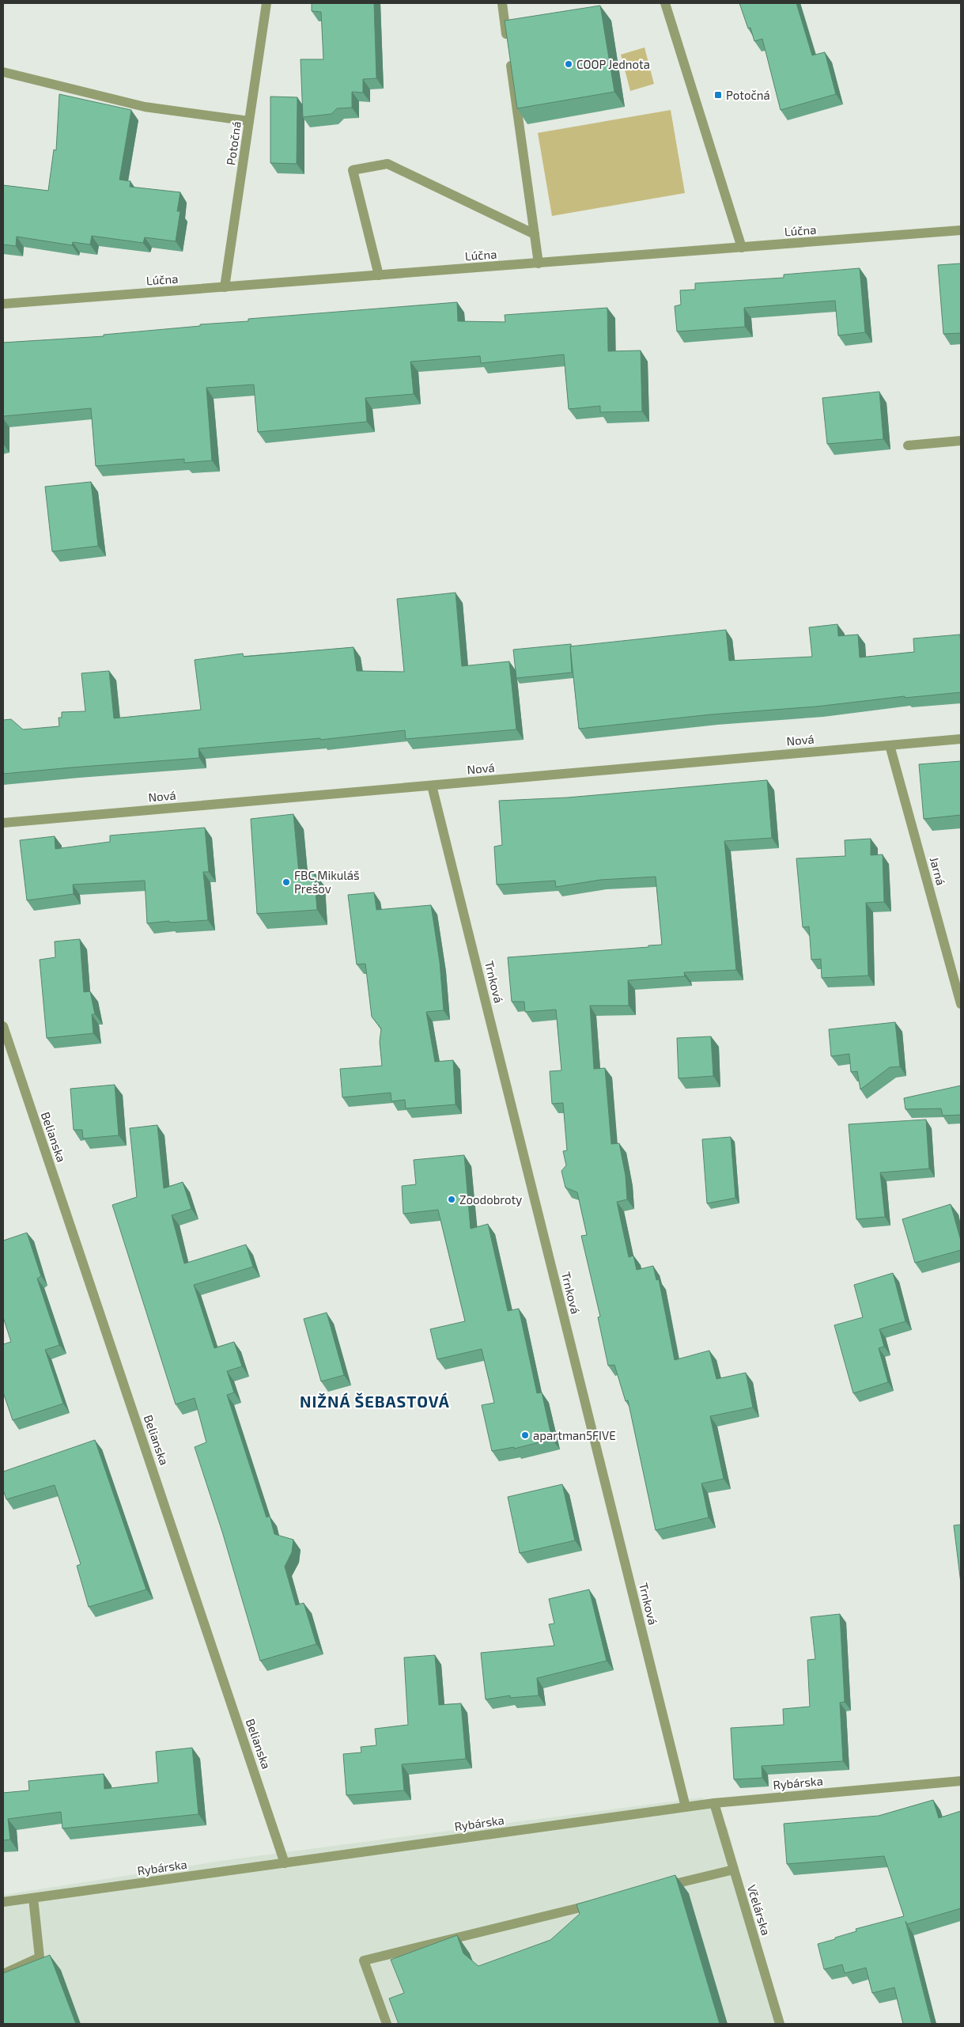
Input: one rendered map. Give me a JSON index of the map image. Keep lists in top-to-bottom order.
{
  "streets": {
    "street": [
      "Potočná",
      "Lúčna",
      "Nová",
      "Jarná",
      "Trnková",
      "Belianska",
      "Rybárska",
      "Včelárska"
    ]
  },
  "crossings": [
    ["Potočná", "Lúčna"],
    ["Nová", "Jarná"],
    ["Nová", "Trnková"],
    ["Trnková", "Rybárska"],
    ["Belianska", "Rybárska"],
    ["Rybárska", "Včelárska"]
  ],
  "districts": ["NIŽNÁ ŠEBASTOVÁ"],
  "places": {
    "other": [
      "COOP Jednota",
      "FBC Mikuláš Prešov",
      "Zoodobroty",
      "apartman5FIVE"
    ],
    "transit": ["Potočná"]
  }
}
